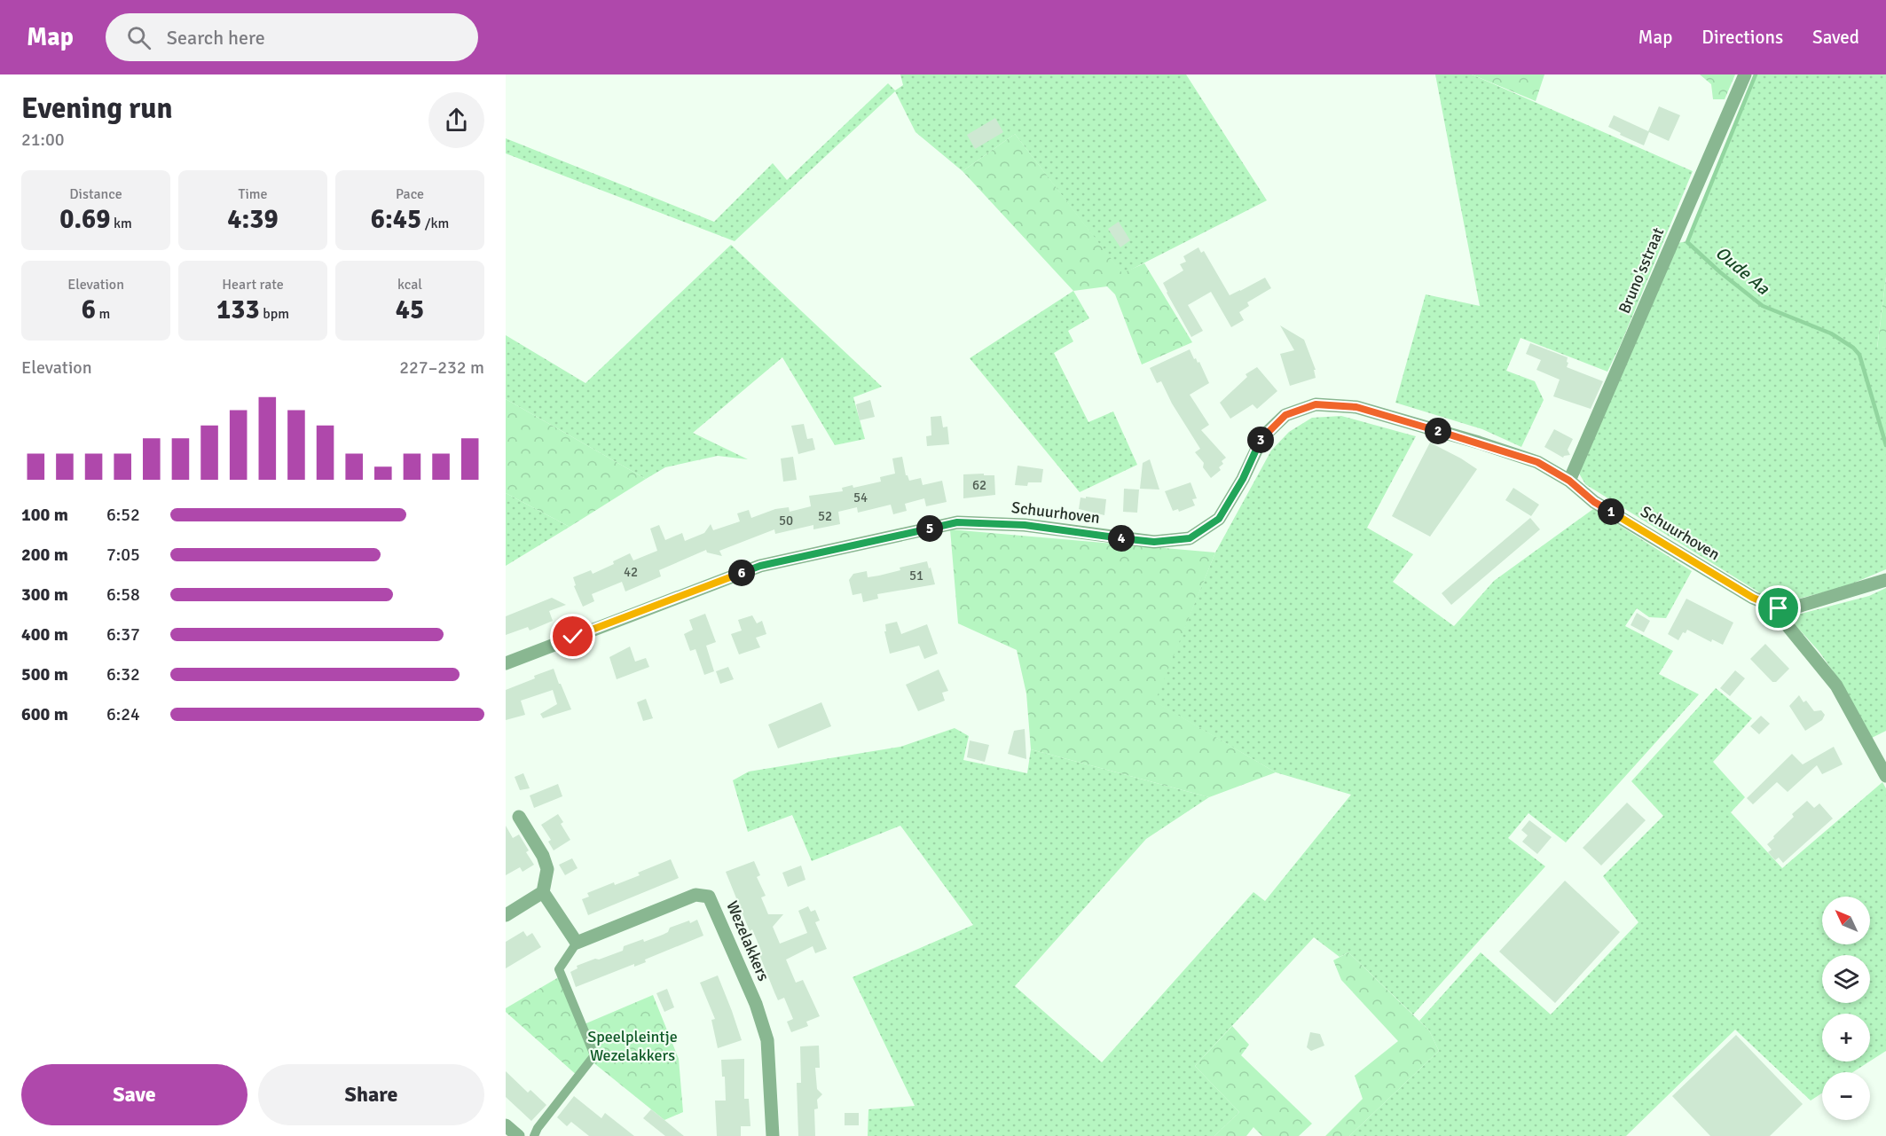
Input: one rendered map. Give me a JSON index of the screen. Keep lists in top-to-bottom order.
{
  "streets": {
    "street": ["Bruno'sstraat", "Schuurhoven", "Wezelakkers"]
  },
  "crossings": [
    ["Bruno'sstraat", "Schuurhoven"]
  ],
  "water": ["Oude Aa"],
  "parks": ["Speelpleintje Wezelakkers"],
  "house_numbers": [
    "62",
    "54",
    "52",
    "50",
    "42",
    "51"
  ],
  "north": "top left",
  "page": {
    "header": "Map",
    "search": "Search here",
    "nav": ["Map", "Directions", "Saved"],
    "heading": ["Evening run", "21:00"],
    "stats": [
      ["Distance", "0.69 km"],
      ["Time", "4:39"],
      ["Pace", "6:45 /km"],
      ["Elevation", "6 m"],
      ["Heart rate", "133 bpm"],
      ["kcal", "45"]
    ],
    "chart": ["Elevation", "227–232 m"],
    "pins": [
      "2",
      "3",
      "1",
      "5",
      "4",
      "6"
    ],
    "list": [
      {
        "name": "100 m",
        "note": "6:52"
      },
      {
        "name": "200 m",
        "note": "7:05"
      },
      {
        "name": "300 m",
        "note": "6:58"
      },
      {
        "name": "400 m",
        "note": "6:37"
      },
      {
        "name": "500 m",
        "note": "6:32"
      },
      {
        "name": "600 m",
        "note": "6:24"
      }
    ],
    "map_buttons": ["+", "−"],
    "buttons": ["Save", "Share"]
  }
}
